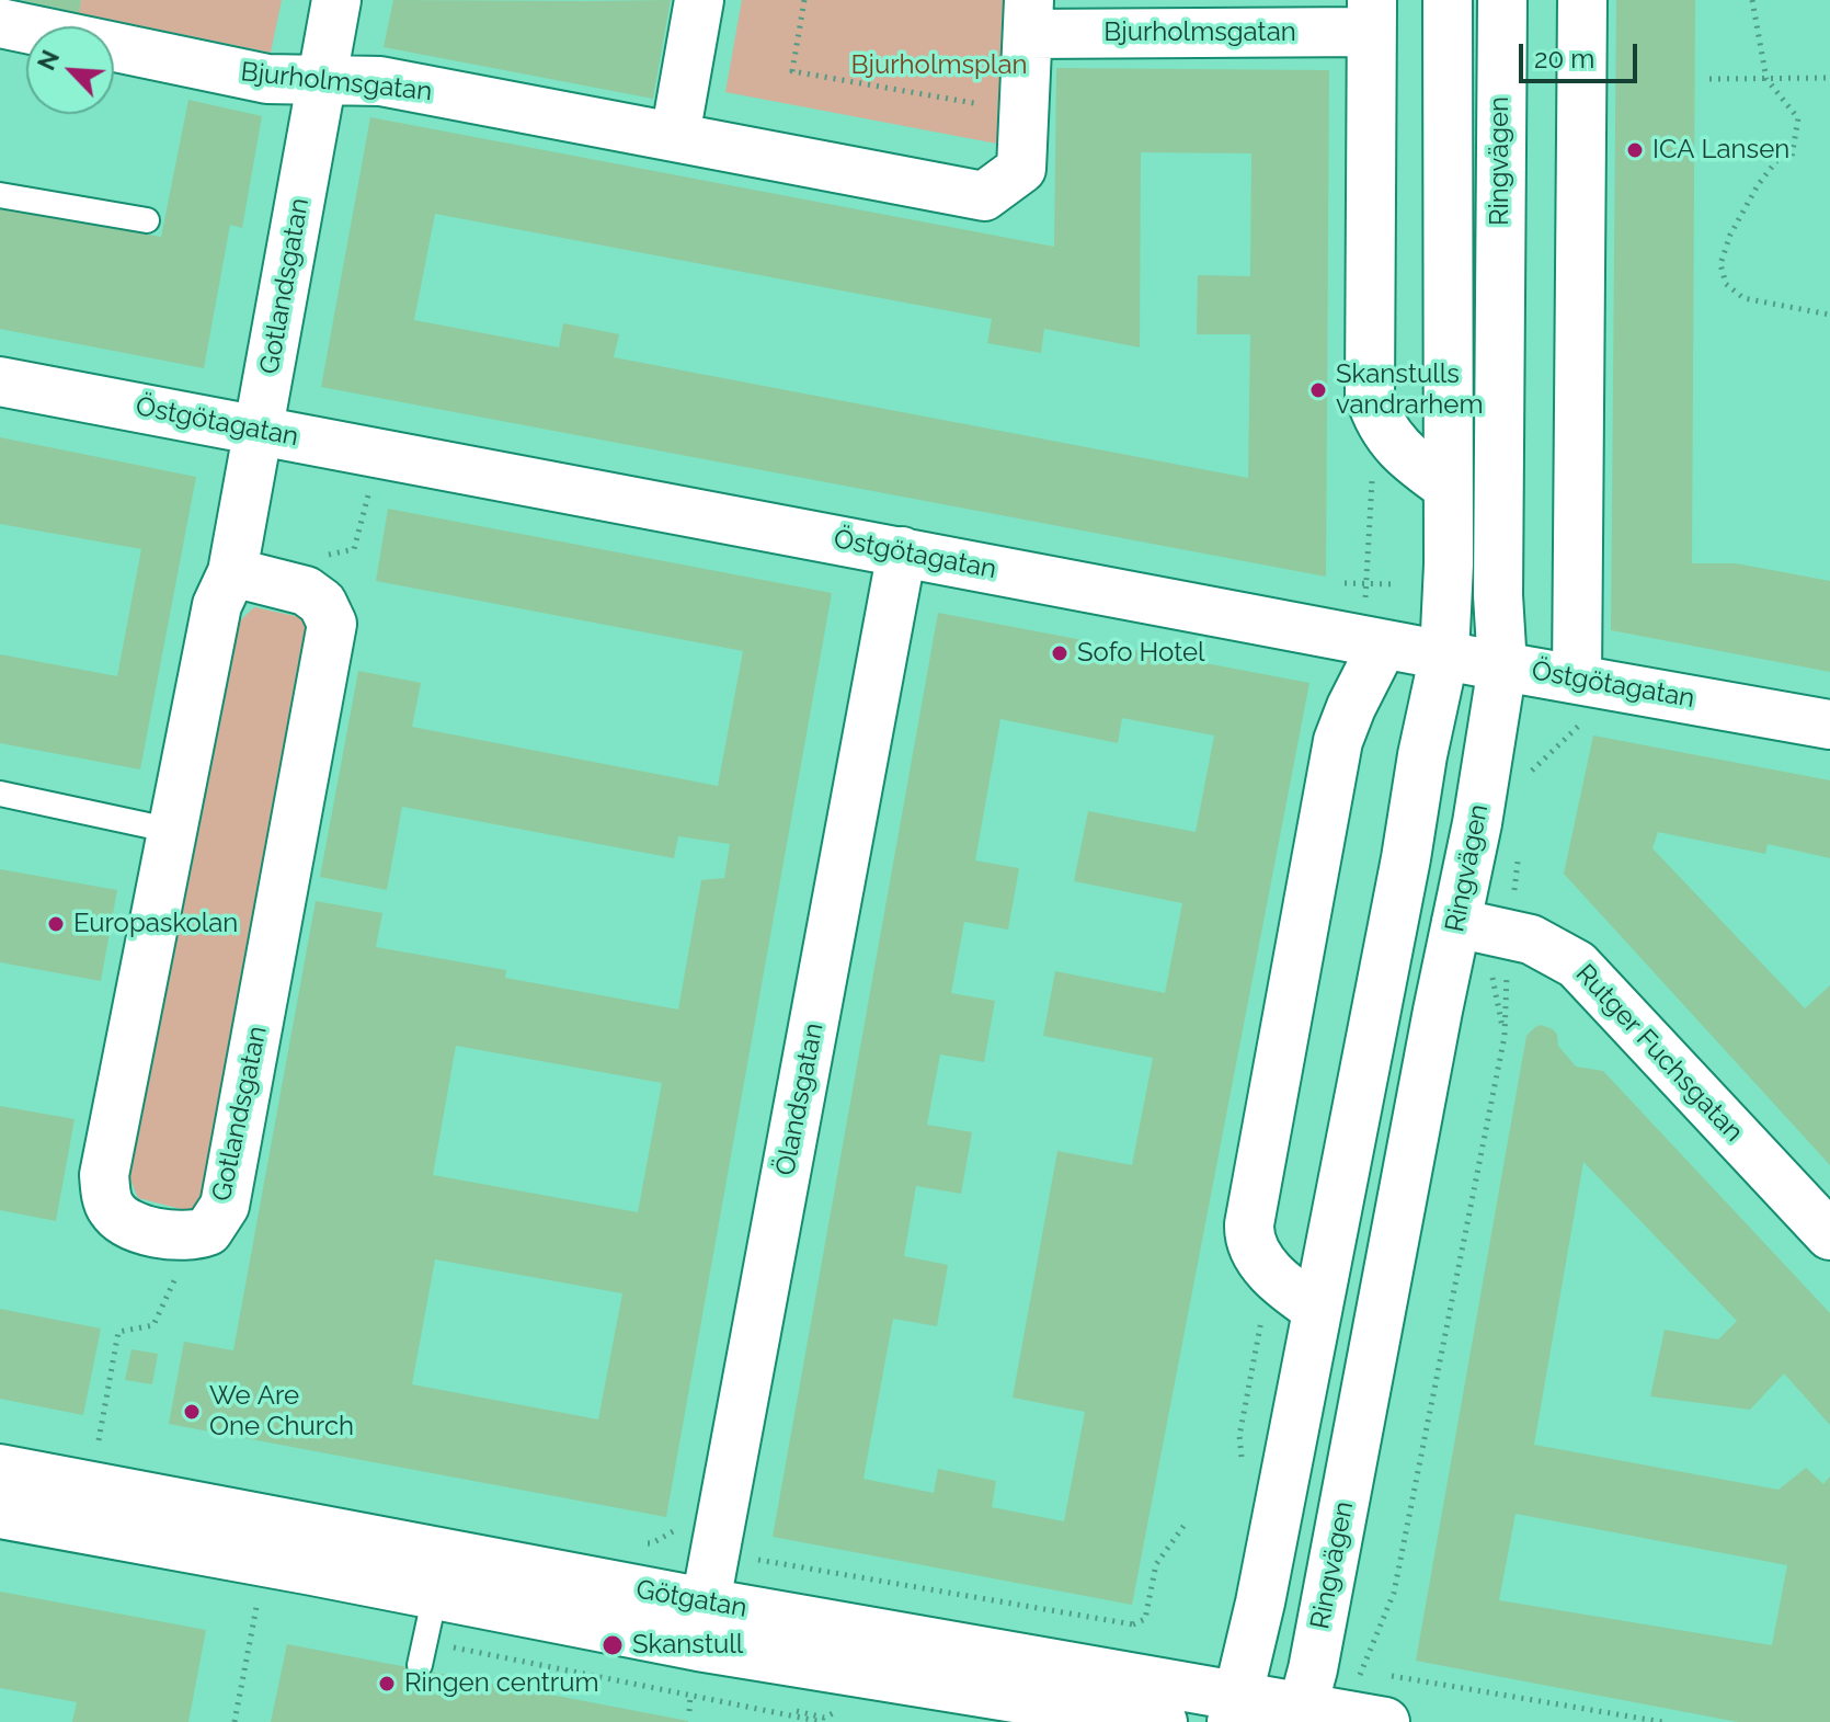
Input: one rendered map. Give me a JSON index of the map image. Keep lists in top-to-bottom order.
{
  "streets": {
    "street": [
      "Bjurholmsgatan",
      "Ringvägen",
      "Gotlandsgatan",
      "Östgötagatan",
      "Rutger Fuchsgatan",
      "Ölandsgatan",
      "Götgatan"
    ]
  },
  "crossings": [
    ["Bjurholmsgatan", "Gotlandsgatan"],
    ["Ringvägen", "Östgötagatan"],
    ["Ringvägen", "Rutger Fuchsgatan"],
    ["Ringvägen", "Götgatan"],
    ["Gotlandsgatan", "Östgötagatan"],
    ["Östgötagatan", "Ölandsgatan"],
    ["Ölandsgatan", "Götgatan"]
  ],
  "parks": ["Bjurholmsplan"],
  "places": [
    "ICA Lansen",
    "Skanstulls vandrarhem",
    "Sofo Hotel",
    "Europaskolan",
    "We Are One Church",
    "Skanstull",
    "Ringen centrum"
  ],
  "scale_bar": "20 m",
  "north": "top left"
}
